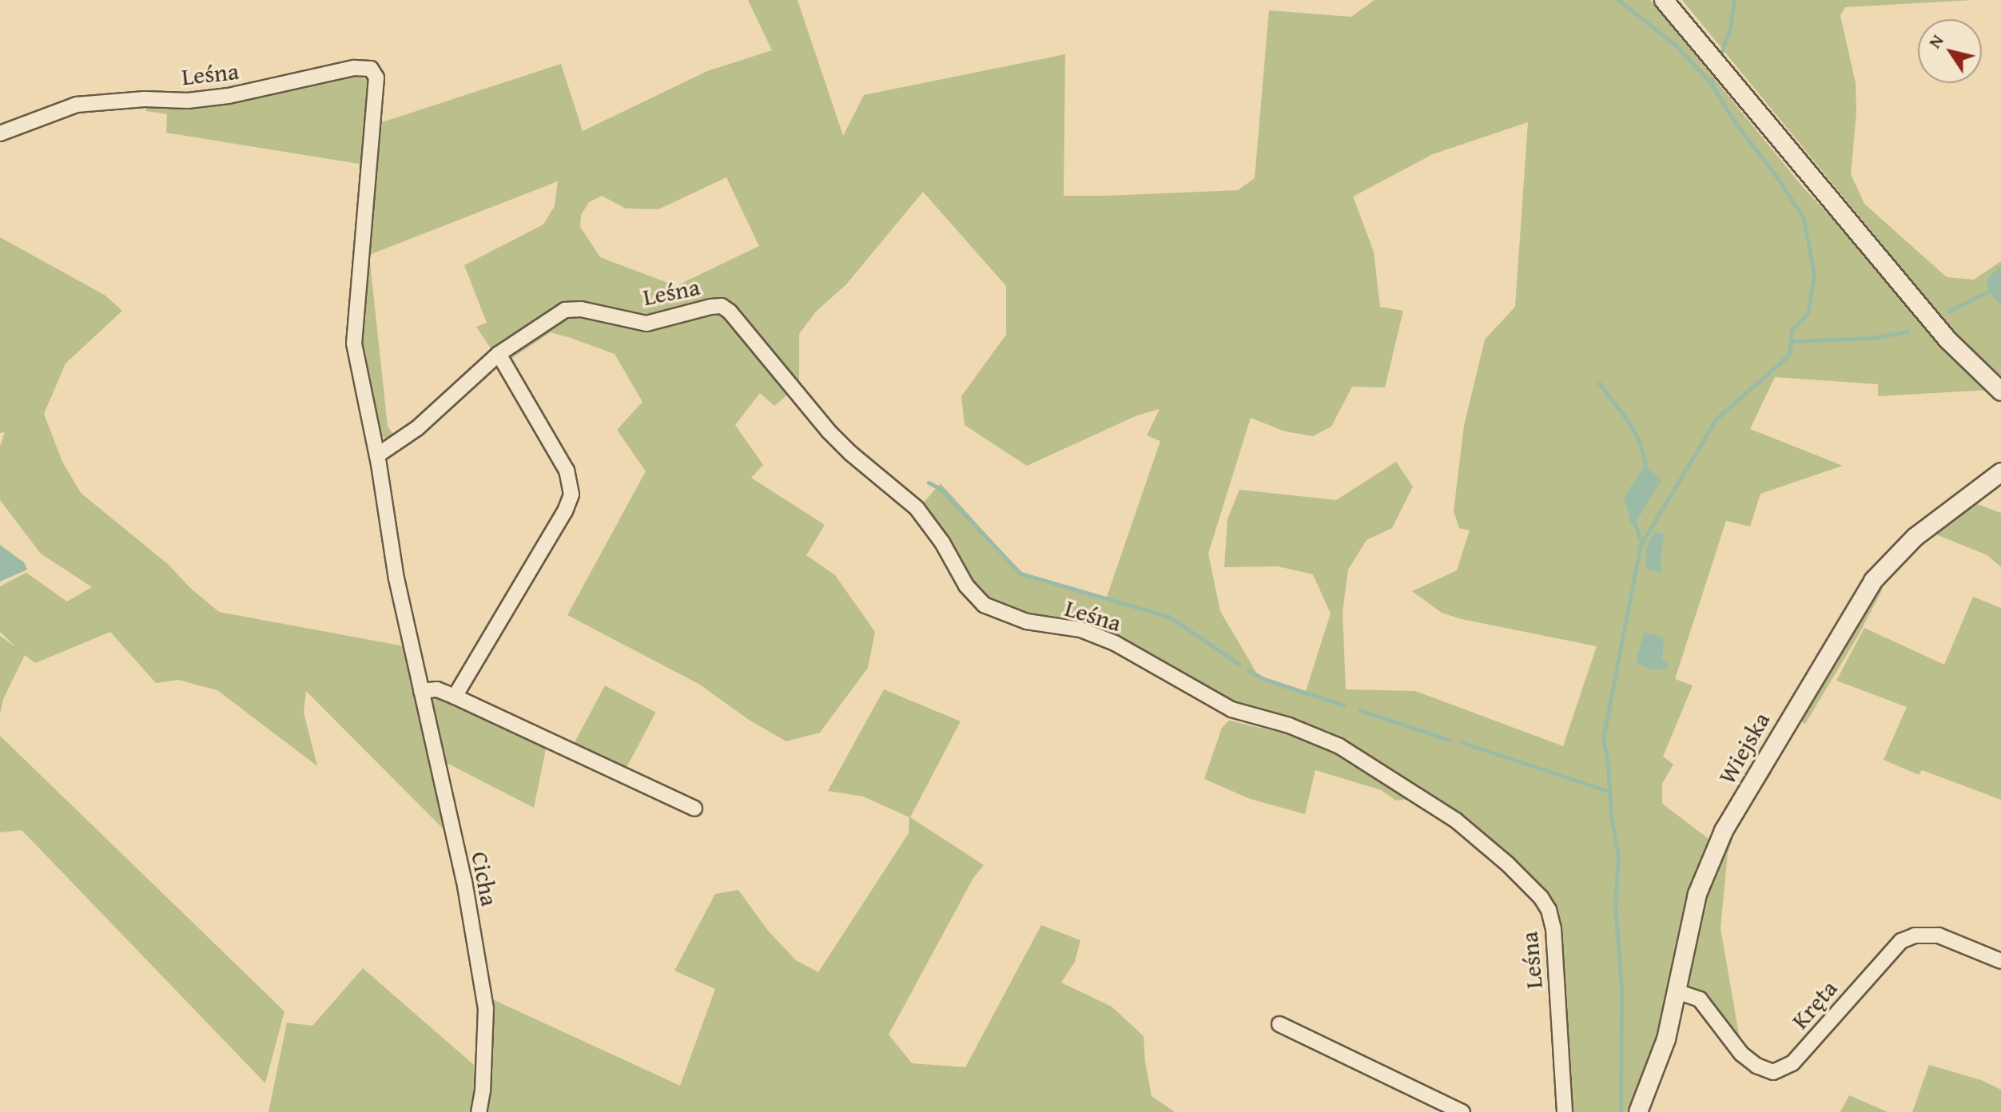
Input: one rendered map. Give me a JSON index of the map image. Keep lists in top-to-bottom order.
{
  "streets": {
    "street": [
      "Leśna",
      "Wiejska",
      "Cicha",
      "Kręta"
    ]
  },
  "crossings": [
    ["Leśna", "Cicha"],
    ["Wiejska", "Kręta"]
  ],
  "north": "top left"
}
